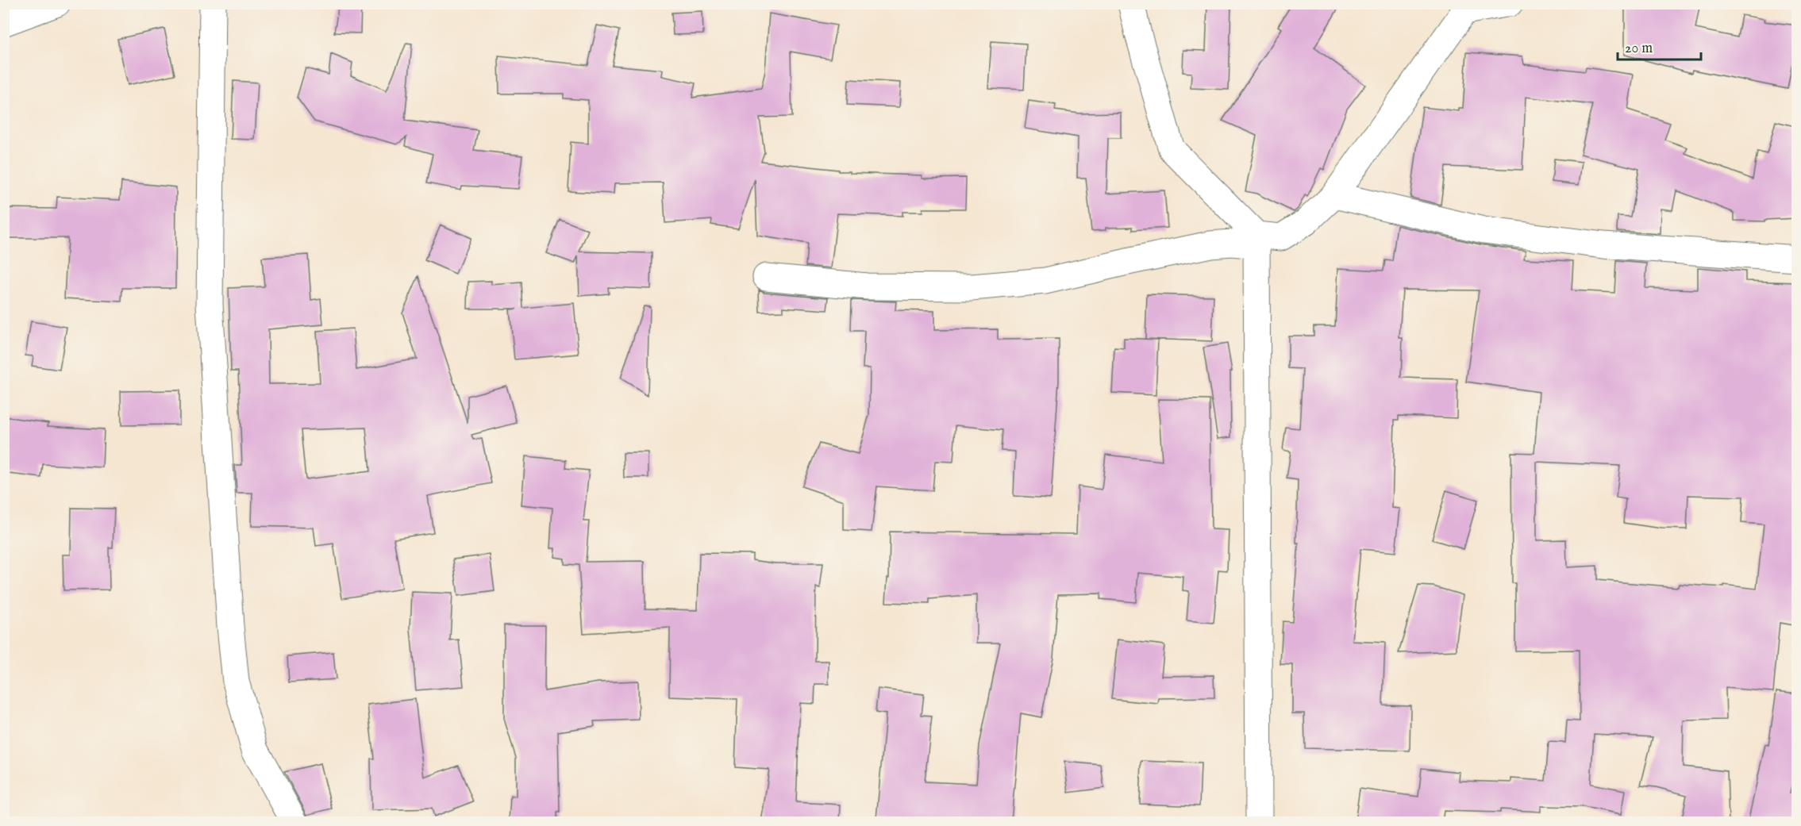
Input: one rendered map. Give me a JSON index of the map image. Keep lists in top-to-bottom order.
{
  "scale_bar": "20 m"
}
